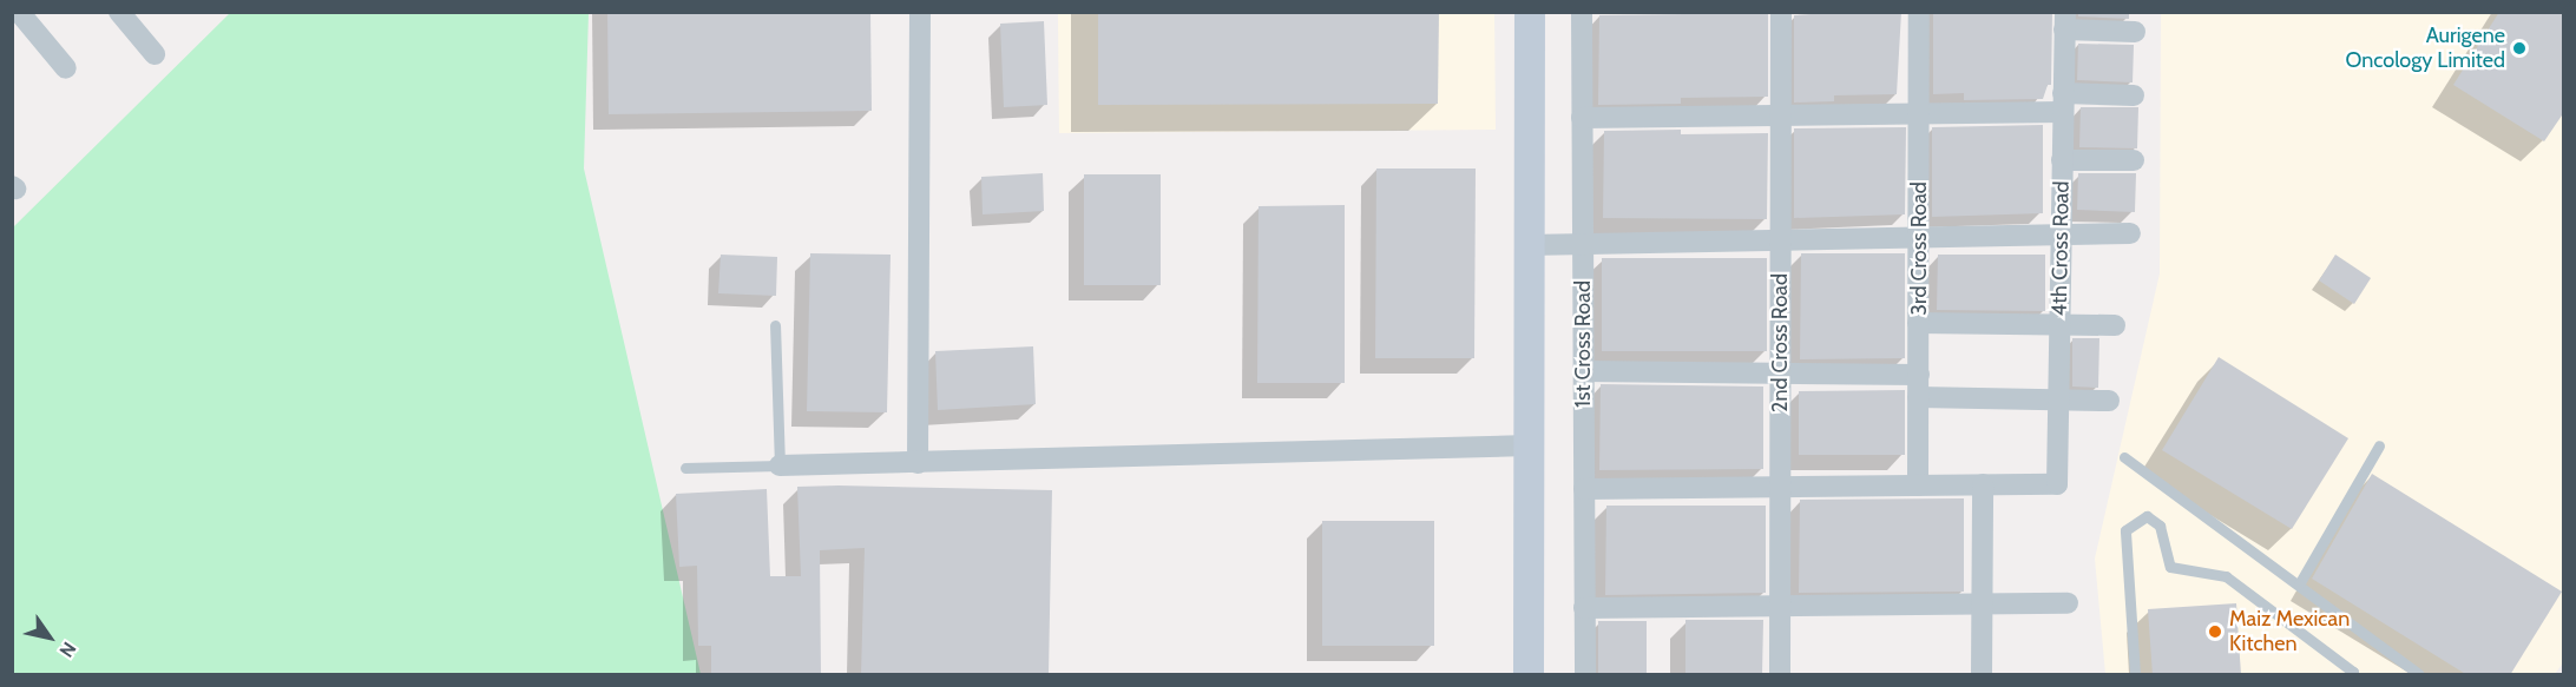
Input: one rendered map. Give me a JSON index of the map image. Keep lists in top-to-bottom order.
{
  "streets": {
    "street": [
      "3rd Cross Road",
      "4th Cross Road",
      "2nd Cross Road",
      "1st Cross Road"
    ]
  },
  "places": ["Aurigene Oncology Limited", "Maiz Mexican Kitchen"],
  "north": "bottom right"
}
